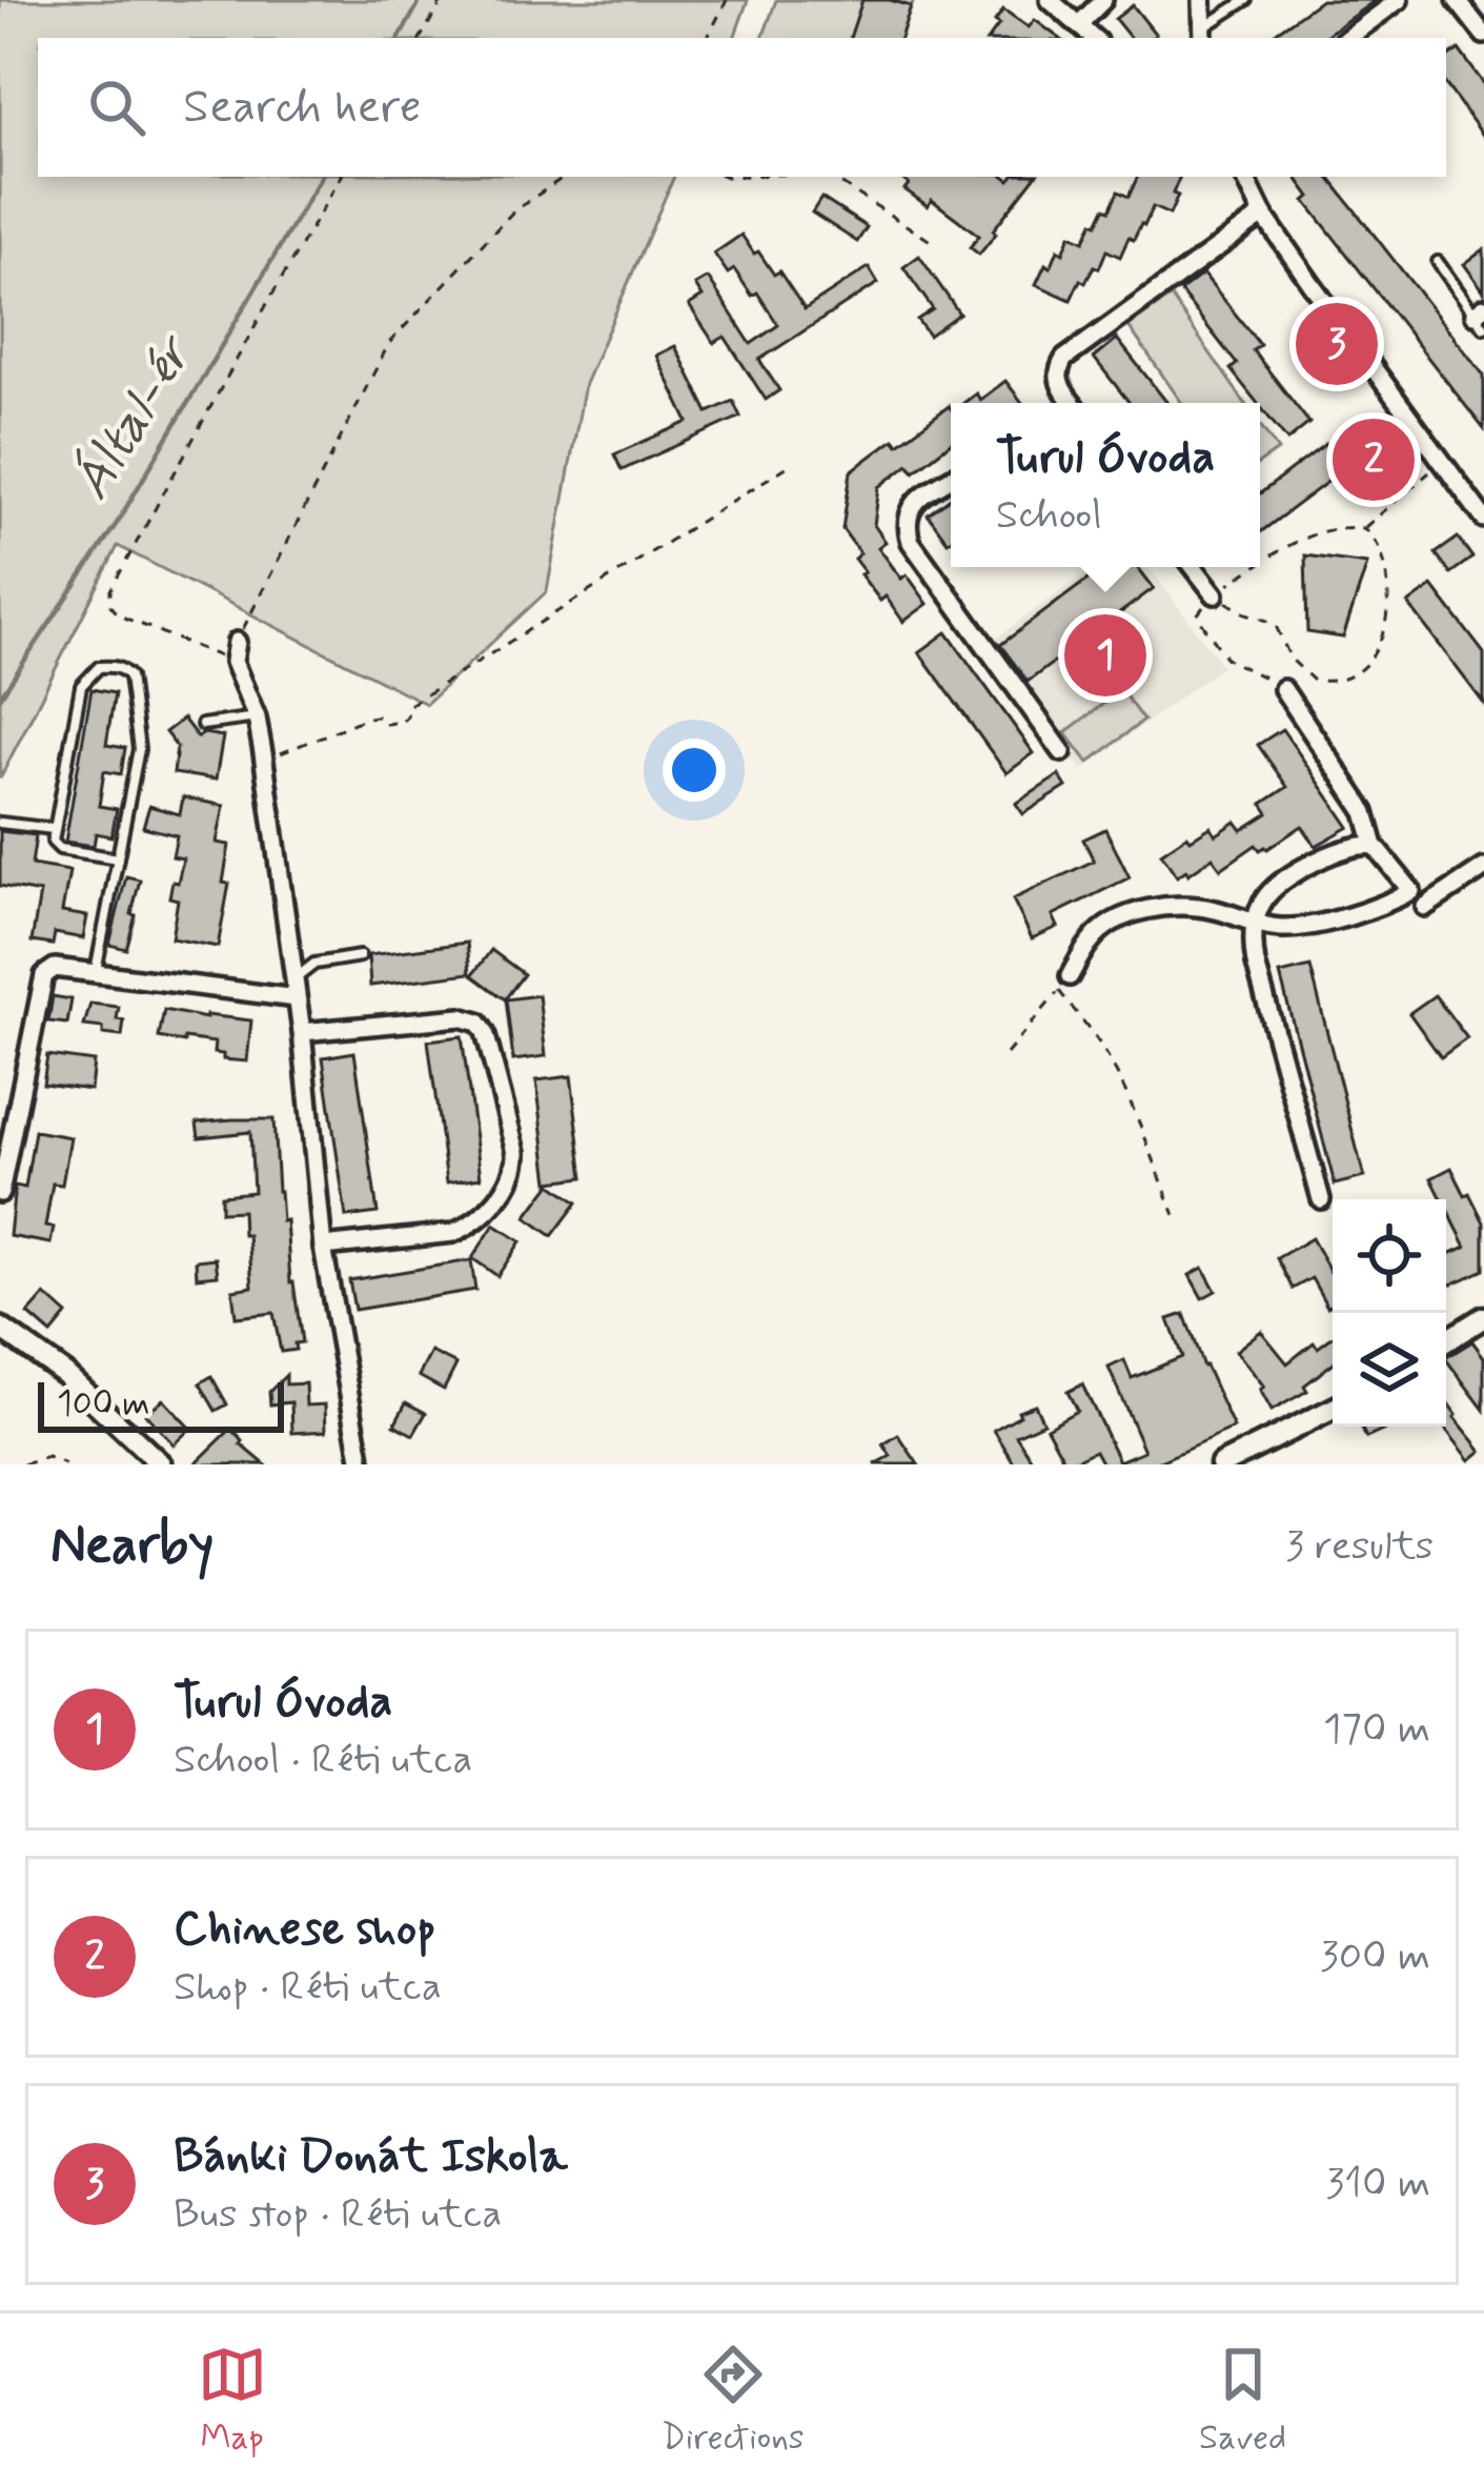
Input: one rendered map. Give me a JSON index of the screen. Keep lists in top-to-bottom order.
{
  "water": ["Által-ér"],
  "scale_bar": "100 m",
  "page": {
    "search": "Search here",
    "pins": ["3", "2", "1"],
    "popup": ["Turul Óvoda", "School"],
    "scale": "100 m",
    "heading": ["Nearby", "3 results"],
    "list": [
      {
        "mark": "1",
        "name": "Turul Óvoda",
        "note": "School · Réti utca",
        "value": "170 m"
      },
      {
        "mark": "2",
        "name": "Chinese shop",
        "note": "Shop · Réti utca",
        "value": "300 m"
      },
      {
        "mark": "3",
        "name": "Bánki Donát Iskola",
        "note": "Bus stop · Réti utca",
        "value": "310 m"
      }
    ],
    "nav": ["Map", "Directions", "Saved"]
  }
}
